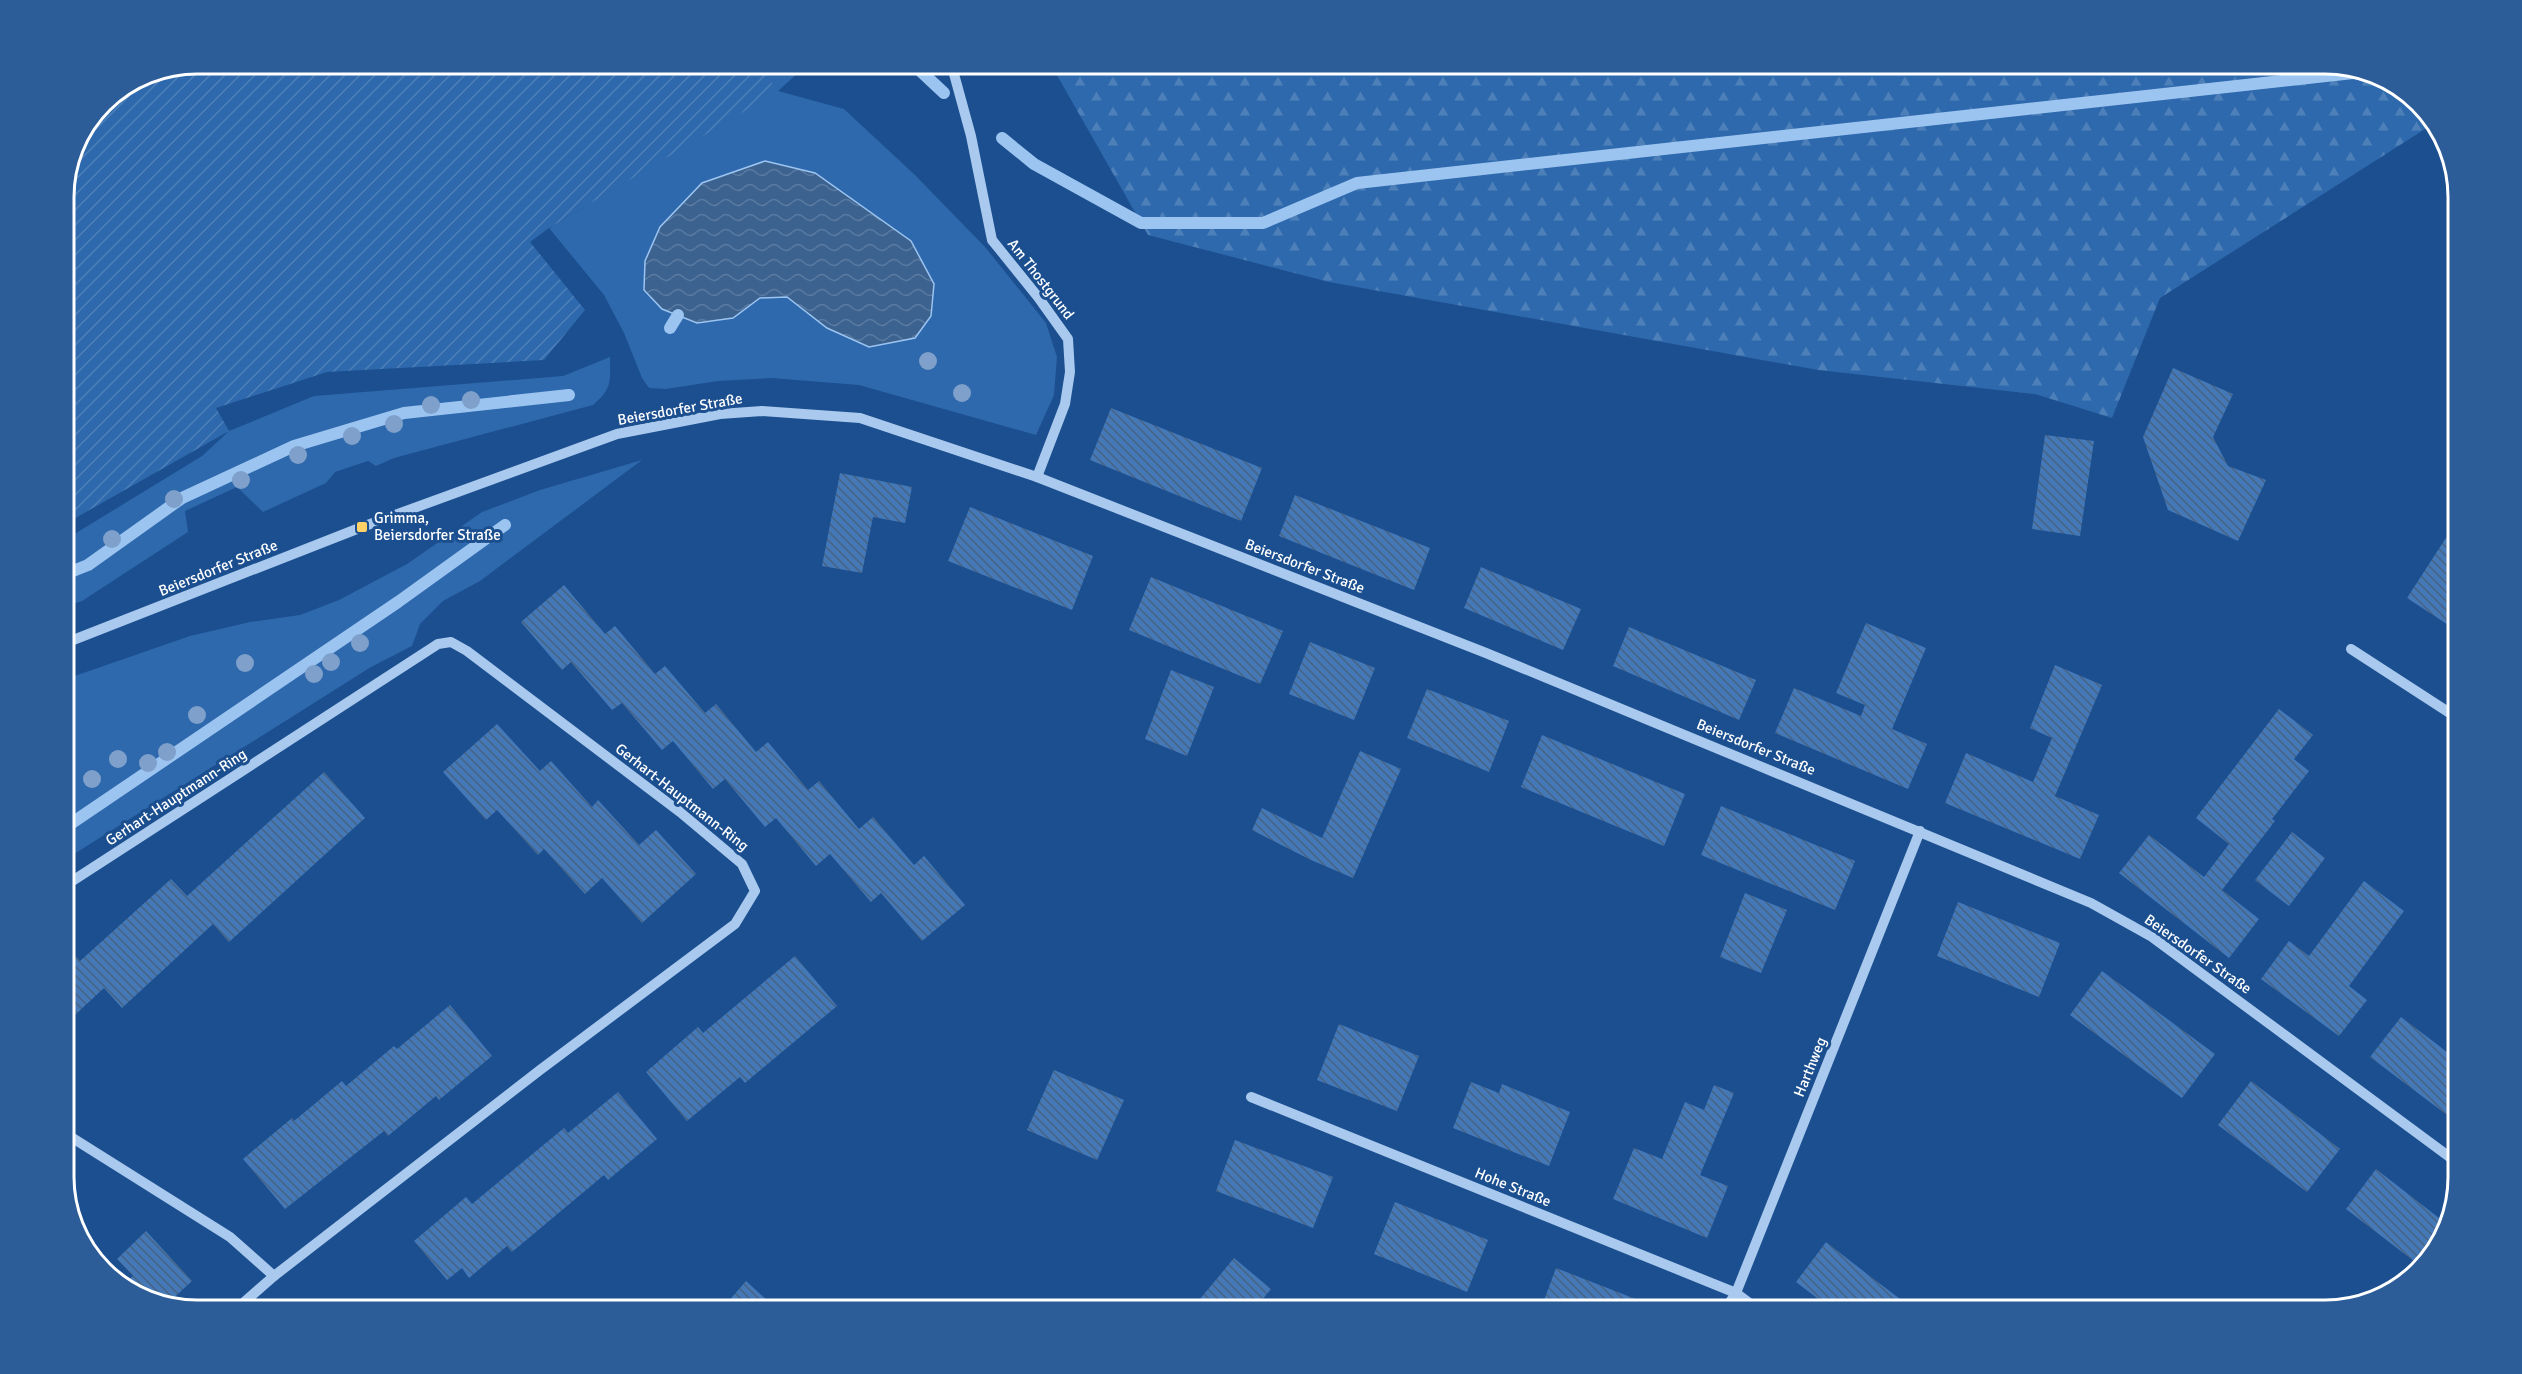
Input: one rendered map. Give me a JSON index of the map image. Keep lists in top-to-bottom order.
{
  "streets": {
    "street": [
      "Am Thostgrund",
      "Beiersdorfer Straße",
      "Gerhart-Hauptmann-Ring",
      "Harthweg",
      "Hohe Straße"
    ]
  },
  "crossings": [
    ["Am Thostgrund", "Beiersdorfer Straße"],
    ["Beiersdorfer Straße", "Harthweg"],
    ["Harthweg", "Hohe Straße"]
  ],
  "places": {
    "transit": ["Grimma, Beiersdorfer Straße"]
  }
}
